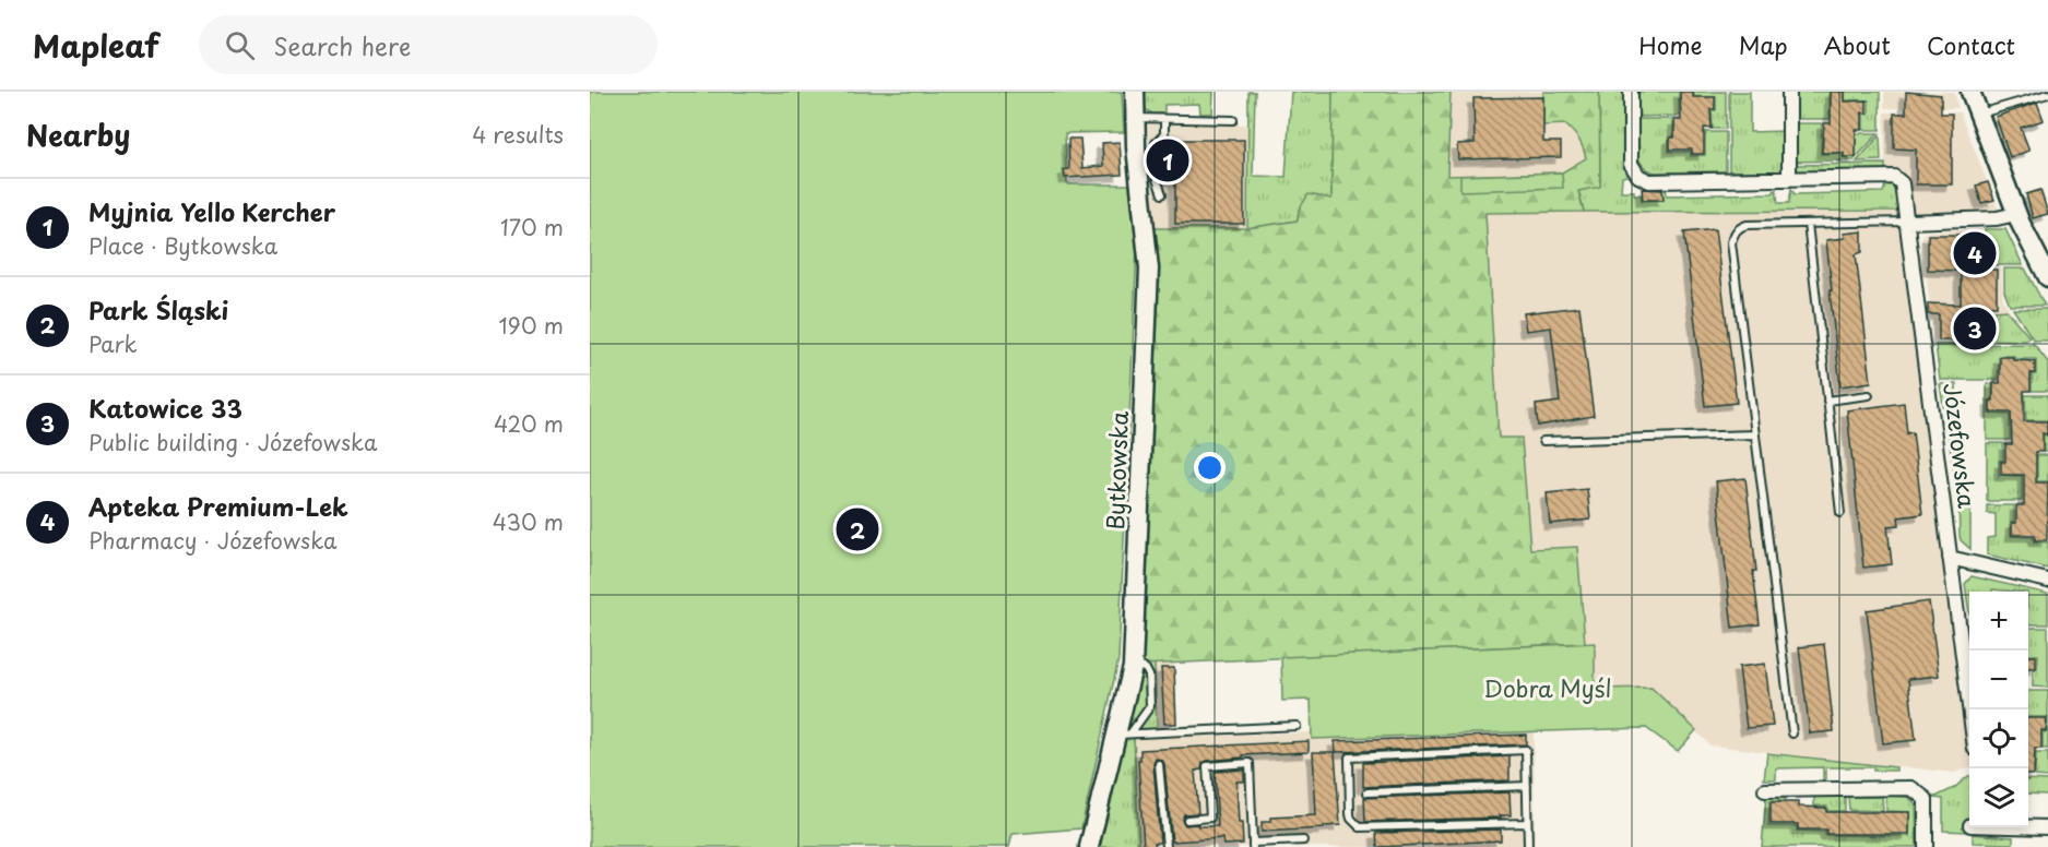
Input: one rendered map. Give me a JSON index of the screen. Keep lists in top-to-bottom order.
{
  "streets": {
    "street": ["Józefowska", "Bytkowska"]
  },
  "parks": ["Dobra Myśl"],
  "page": {
    "header": "Mapleaf",
    "search": "Search here",
    "nav": [
      "Home",
      "Map",
      "About",
      "Contact"
    ],
    "heading": ["Nearby", "4 results"],
    "pins": [
      "1",
      "4",
      "3",
      "2"
    ],
    "list": [
      {
        "mark": "1",
        "name": "Myjnia Yello Kercher",
        "note": "Place · Bytkowska",
        "value": "170 m"
      },
      {
        "mark": "2",
        "name": "Park Śląski",
        "note": "Park",
        "value": "190 m"
      },
      {
        "mark": "3",
        "name": "Katowice 33",
        "note": "Public building · Józefowska",
        "value": "420 m"
      },
      {
        "mark": "4",
        "name": "Apteka Premium-Lek",
        "note": "Pharmacy · Józefowska",
        "value": "430 m"
      }
    ],
    "map_buttons": ["+", "−"]
  }
}
